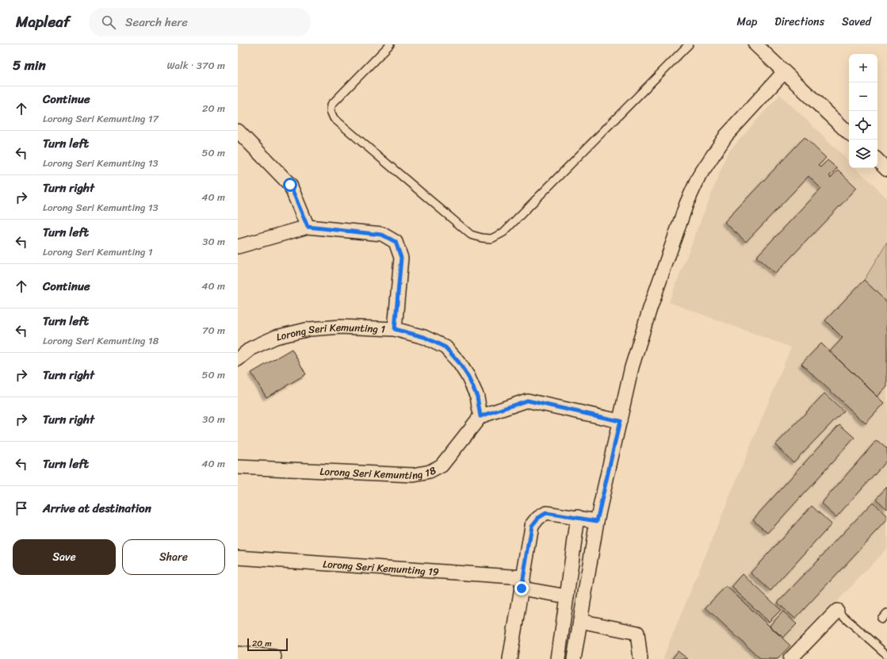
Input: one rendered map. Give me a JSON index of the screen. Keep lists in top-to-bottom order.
{
  "streets": {
    "street": ["Lorong Seri Kemunting 1", "Lorong Seri Kemunting 18", "Lorong Seri Kemunting 19"]
  },
  "crossings": [
    ["Lorong Seri Kemunting 1", "Lorong Seri Kemunting 18"]
  ],
  "scale_bar": "20 m",
  "page": {
    "header": "Mapleaf",
    "search": "Search here",
    "nav": ["Map", "Directions", "Saved"],
    "heading": ["5 min", "Walk · 370 m"],
    "map_buttons": ["+", "−"],
    "list": [
      ["Continue", "Lorong Seri Kemunting 17", "20 m"],
      ["Turn left", "Lorong Seri Kemunting 13", "50 m"],
      ["Turn right", "Lorong Seri Kemunting 13", "40 m"],
      ["Turn left", "Lorong Seri Kemunting 1", "30 m"],
      ["Continue", "40 m"],
      ["Turn left", "Lorong Seri Kemunting 18", "70 m"],
      ["Turn right", "50 m"],
      ["Turn right", "30 m"],
      ["Turn left", "40 m"],
      "Arrive at destination"
    ],
    "buttons": ["Save", "Share"],
    "scale": "20 m"
  }
}
